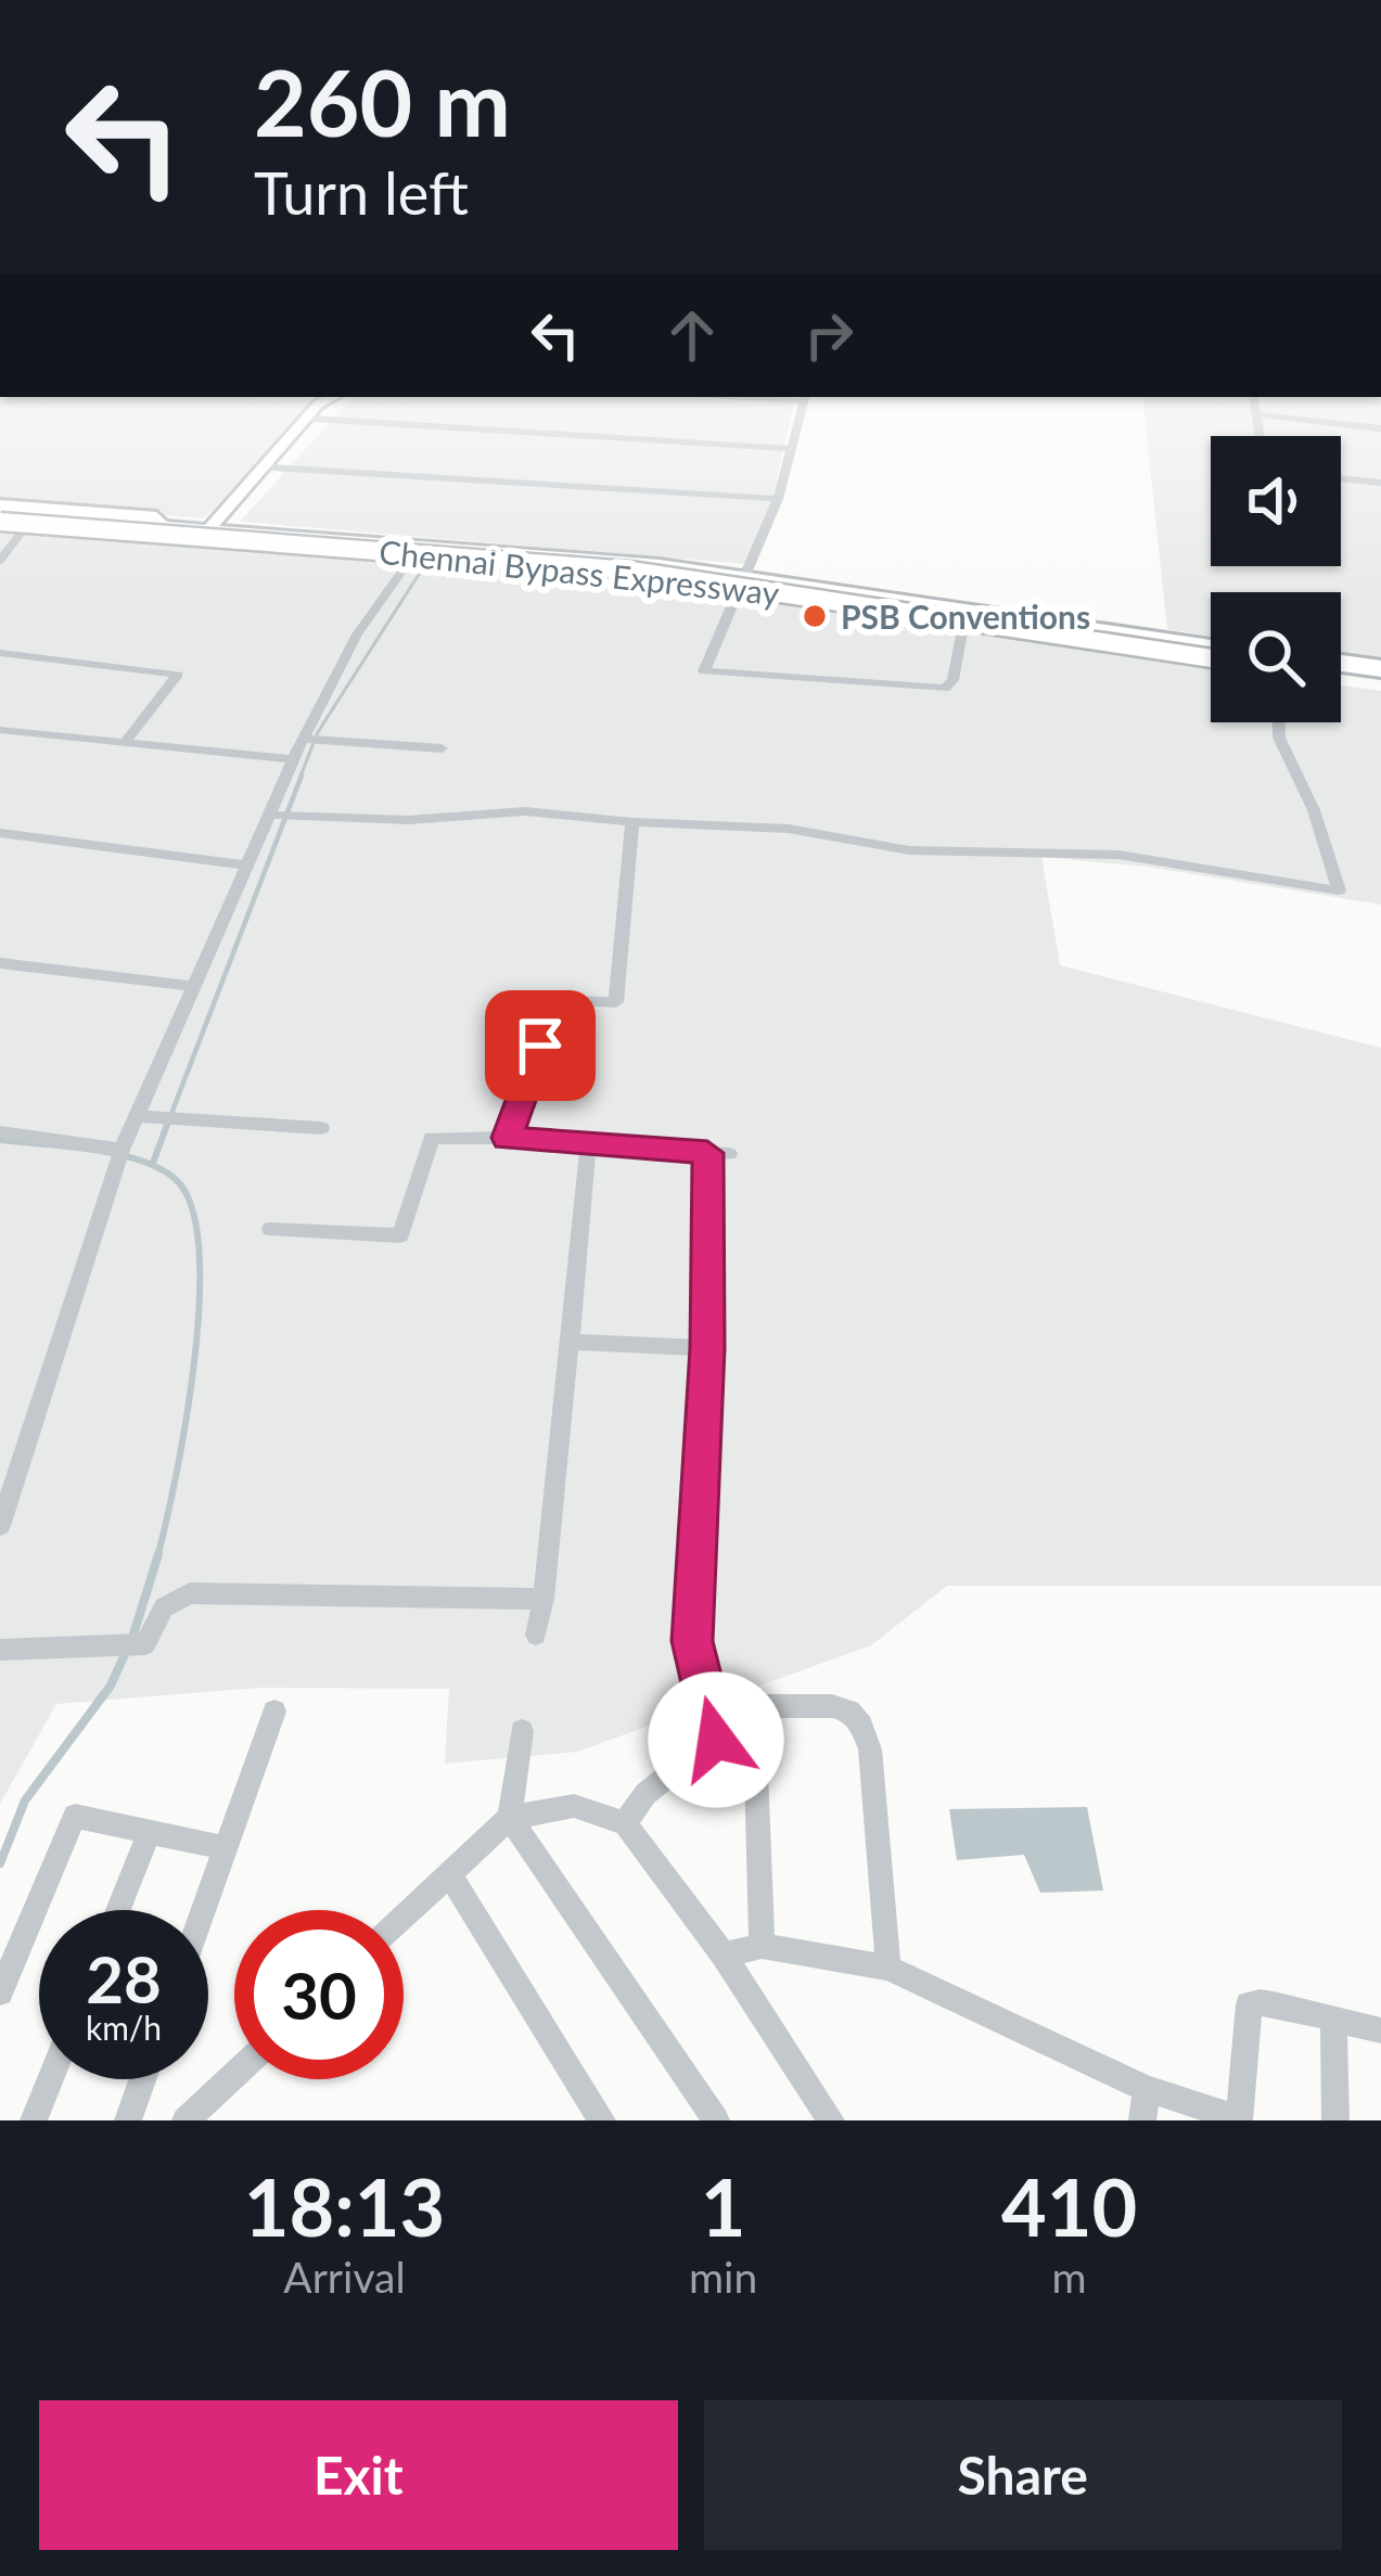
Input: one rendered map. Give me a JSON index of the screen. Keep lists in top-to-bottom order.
{
  "streets": {
    "highway": ["Chennai Bypass Expressway"]
  },
  "places": ["PSB Conventions"],
  "page": {
    "turn": ["260 m", "Turn left"],
    "speed": "28 km/h",
    "limit": "30",
    "eta": [
      "18:13",
      "Arrival",
      "1",
      "min",
      "410",
      "m"
    ],
    "buttons": ["Exit", "Share"]
  }
}
